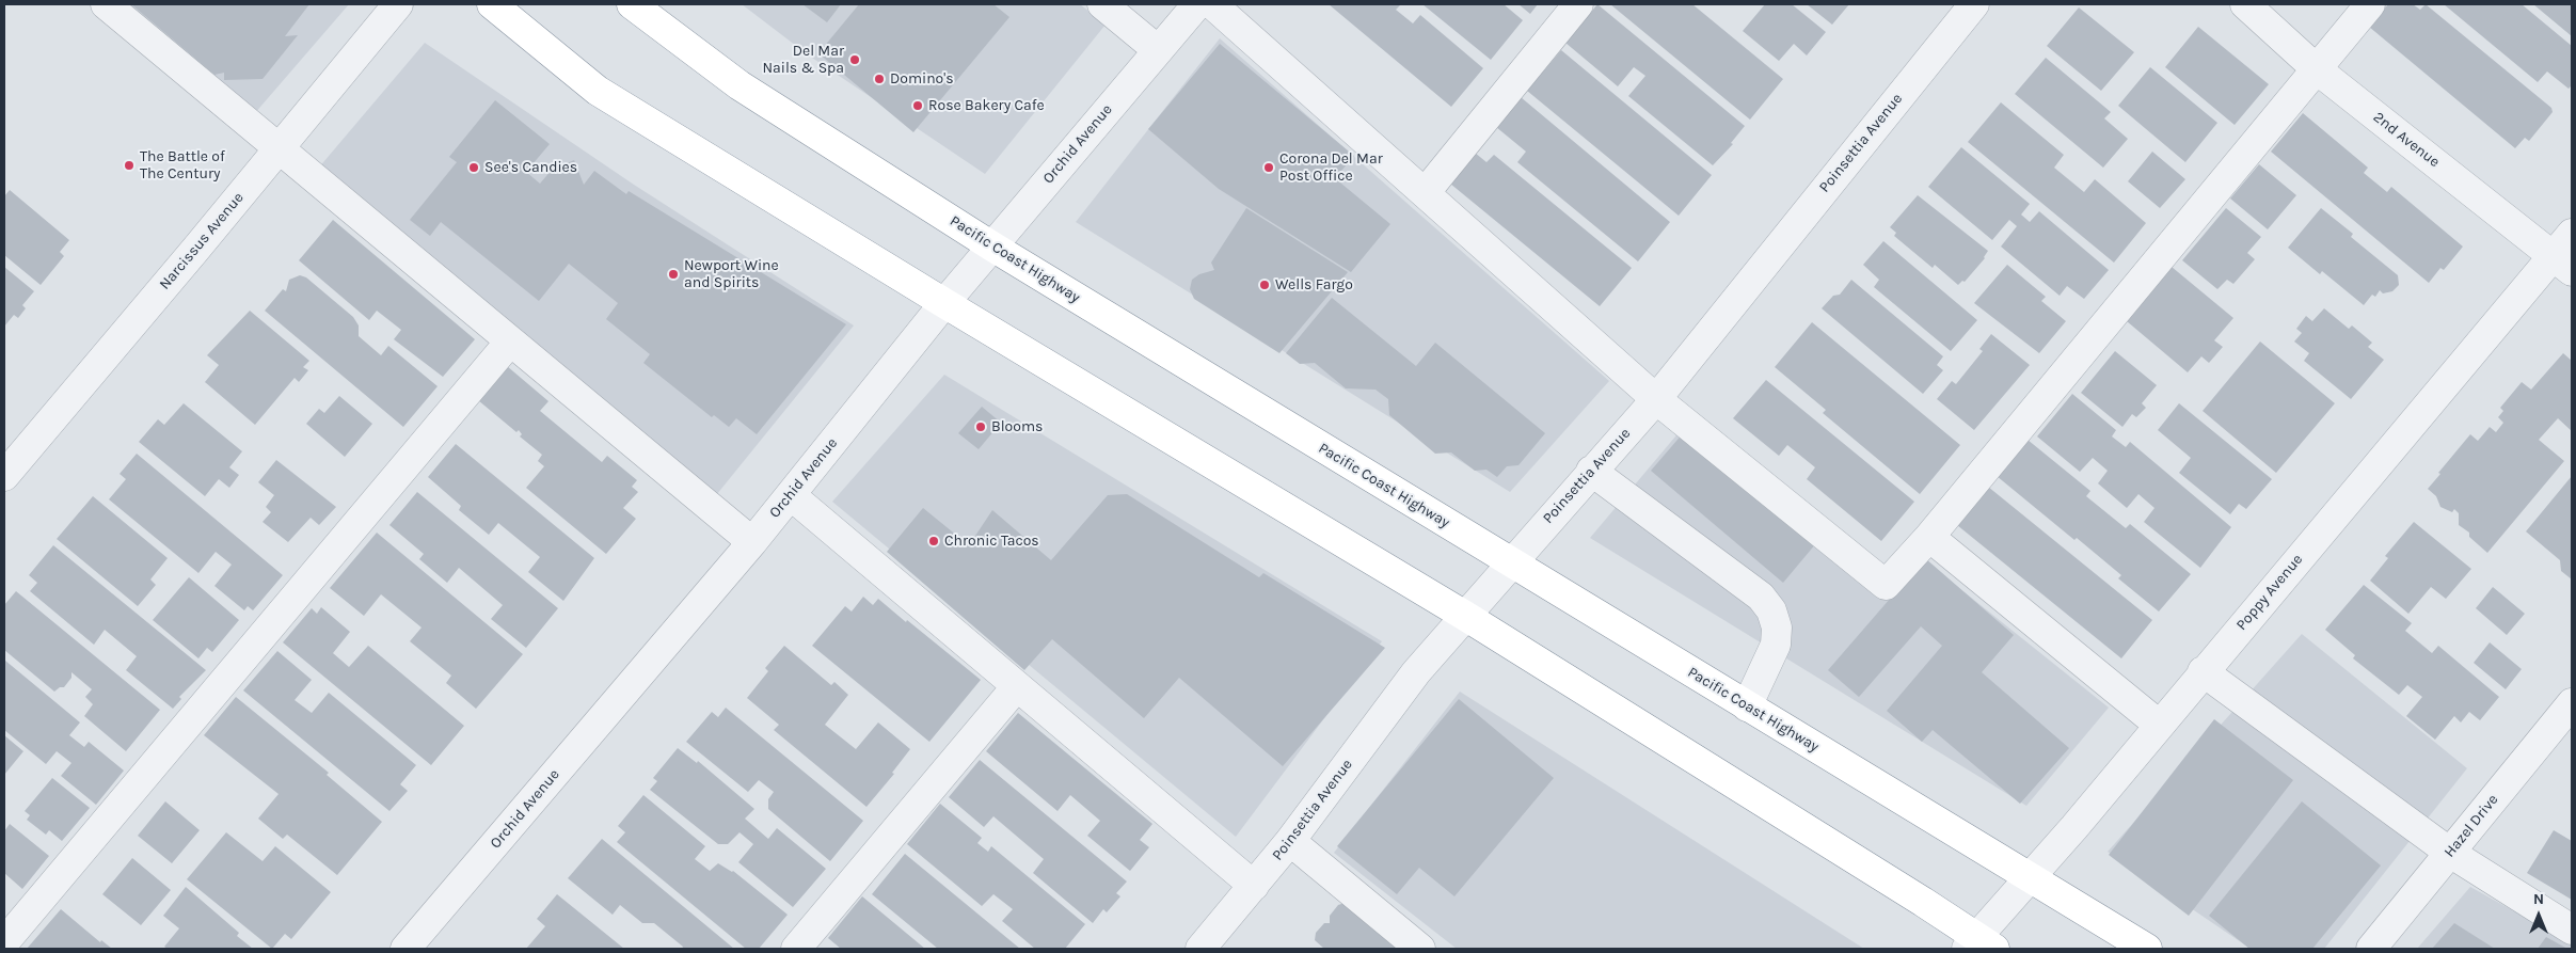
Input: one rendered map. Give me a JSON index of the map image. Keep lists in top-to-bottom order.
{
  "streets": {
    "highway": ["Pacific Coast Highway"],
    "street": [
      "2nd Avenue",
      "Poinsettia Avenue",
      "Orchid Avenue",
      "Narcissus Avenue",
      "Poppy Avenue",
      "Hazel Drive"
    ]
  },
  "crossings": [
    ["2nd Avenue", "Poppy Avenue"],
    ["Poinsettia Avenue", "Pacific Coast Highway"],
    ["Orchid Avenue", "Pacific Coast Highway"],
    ["Pacific Coast Highway", "Poppy Avenue"]
  ],
  "places": [
    "Del Mar Nails & Spa",
    "Domino's",
    "Rose Bakery Cafe",
    "The Battle of The Century",
    "See's Candies",
    "Corona Del Mar Post Office",
    "Newport Wine and Spirits",
    "Wells Fargo",
    "Blooms",
    "Chronic Tacos"
  ],
  "north": "top"
}
